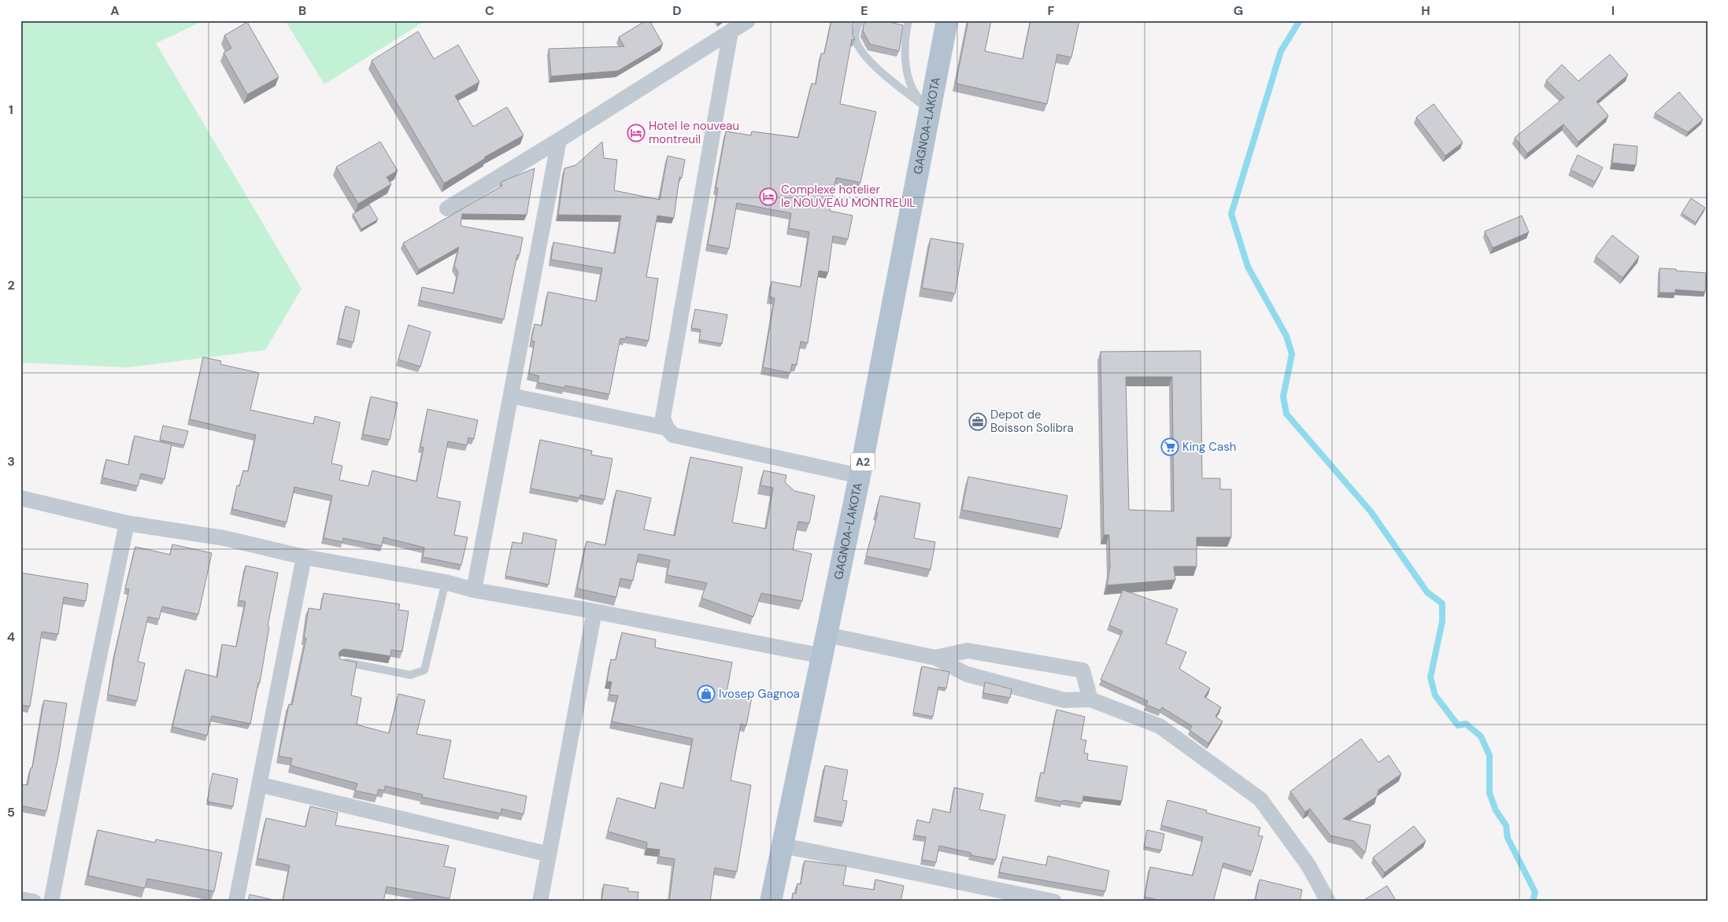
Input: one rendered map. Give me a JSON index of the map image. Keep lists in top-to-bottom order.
{
  "streets": {
    "main road": ["GAGNOA-LAKOTA", "A2"]
  },
  "places": {
    "hotel": ["Hotel le nouveau montreuil", "Complexe hotelier le NOUVEAU MONTREUIL"],
    "office": ["Depot de Boisson Solibra"],
    "supermarket": ["King Cash"],
    "shop": ["Ivosep Gagnoa"]
  },
  "grid": {
    "columns": [
      "A",
      "B",
      "C",
      "D",
      "E",
      "F",
      "G",
      "H",
      "I"
    ],
    "rows": [
      "1",
      "2",
      "3",
      "4",
      "5"
    ]
  }
}
